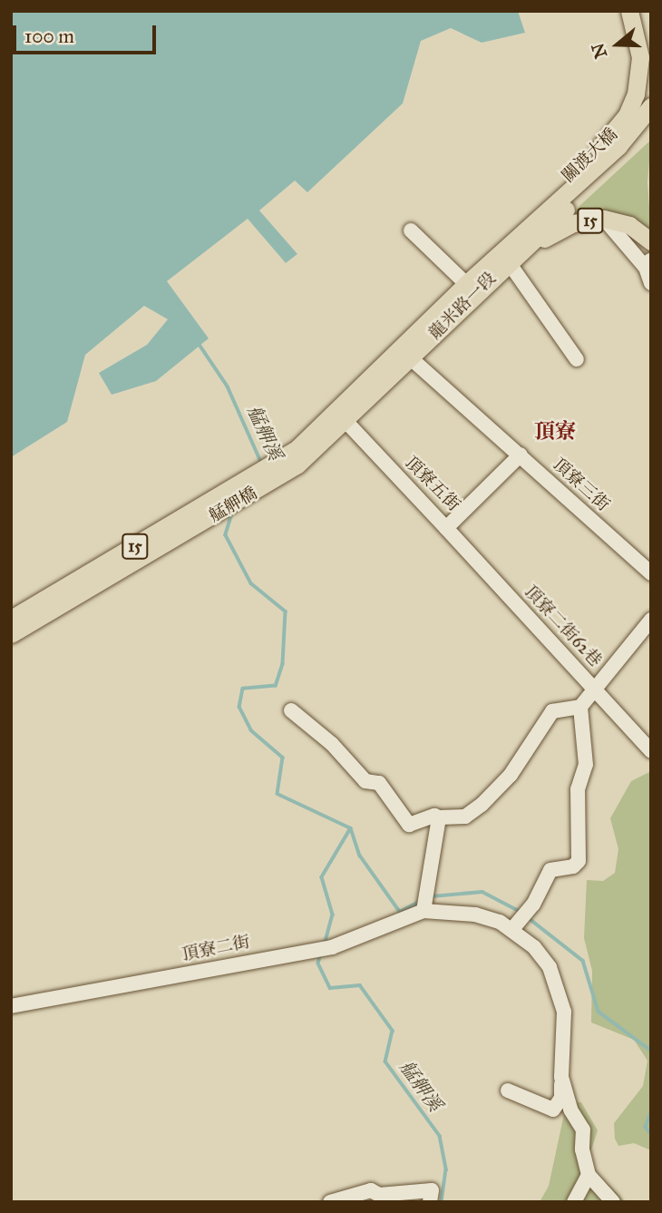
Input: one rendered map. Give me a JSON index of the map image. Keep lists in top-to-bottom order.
{
  "streets": {
    "main road": [
      "關渡大橋",
      "15",
      "龍米路一段",
      "艋舺橋"
    ],
    "street": [
      "頂寮五街",
      "頂寮三街",
      "頂寮二街62巷",
      "頂寮二街"
    ]
  },
  "crossings": [
    ["關渡大橋", "龍米路一段"],
    ["15", "龍米路一段"],
    ["龍米路一段", "頂寮五街"],
    ["龍米路一段", "頂寮三街"],
    ["龍米路一段", "艋舺橋"],
    ["頂寮五街", "頂寮三街"],
    ["頂寮五街", "頂寮二街62巷"]
  ],
  "districts": ["頂寮"],
  "water": ["艋舺溪"],
  "scale_bar": "100 m",
  "north": "left"
}
